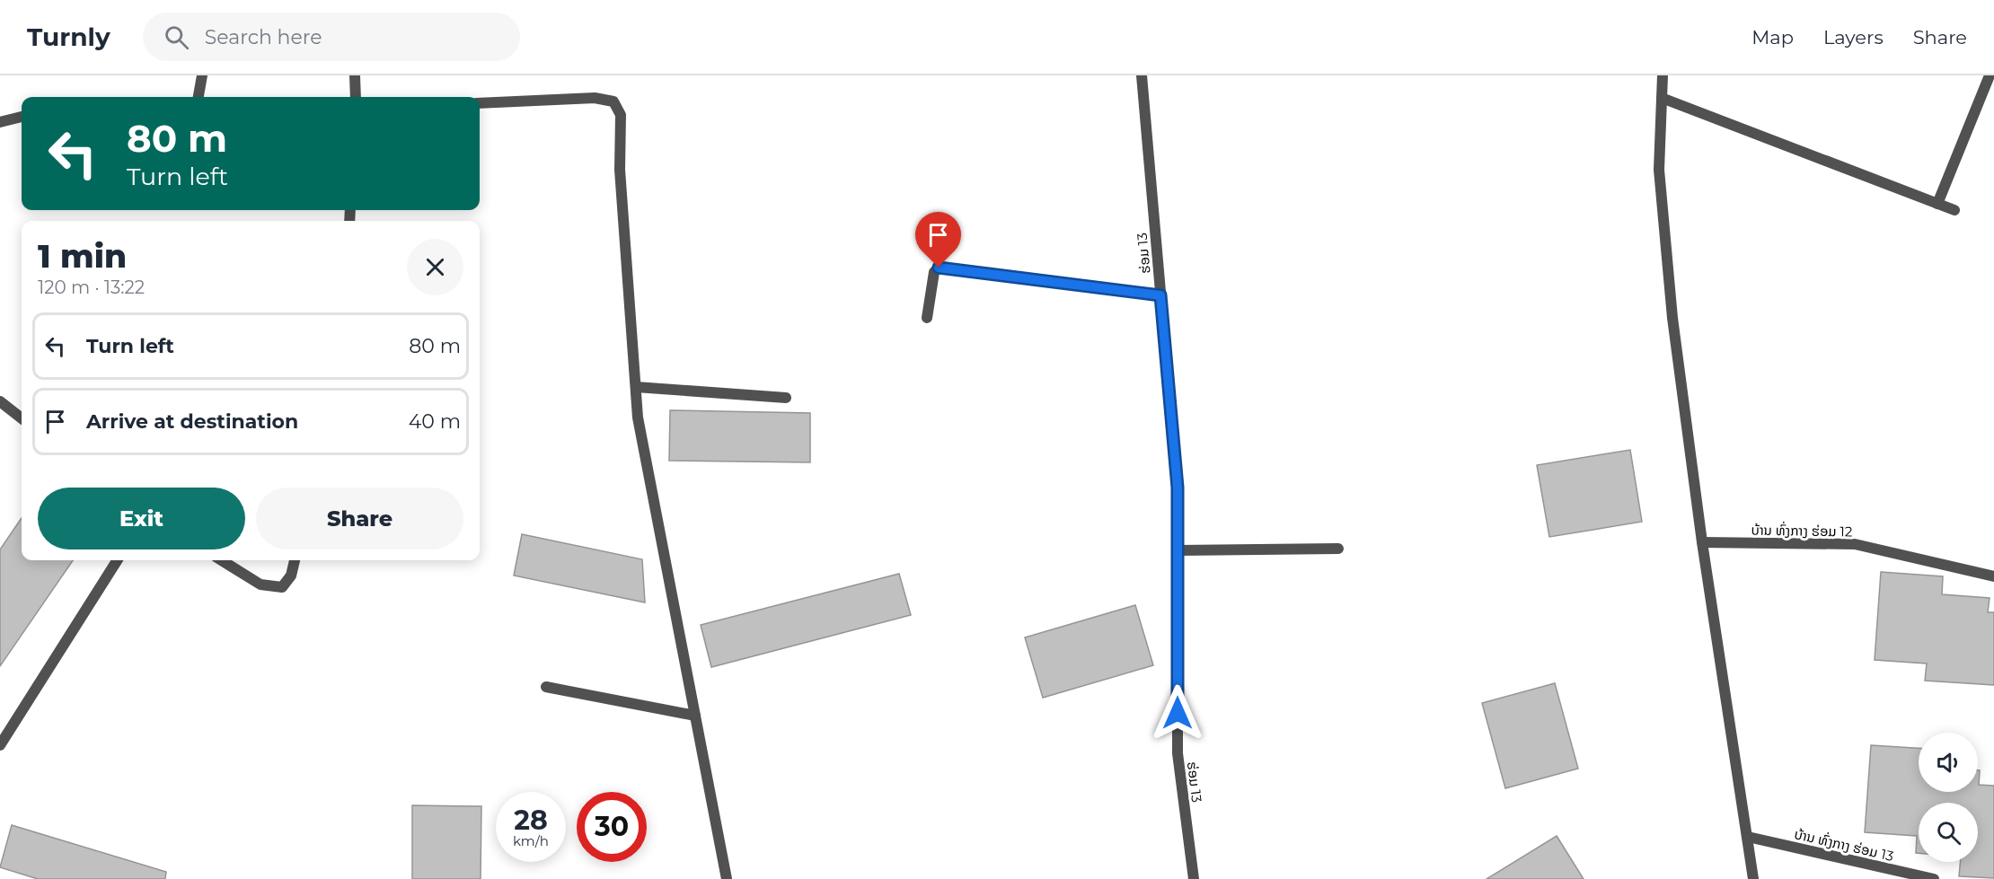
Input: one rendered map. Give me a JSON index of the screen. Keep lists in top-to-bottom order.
{
  "streets": {
    "street": ["ຮ່ອມ 13", "ບ້ານ ທົ່ງກາງ ຮ່ອມ 12", "ບ້ານ ທົ່ງກາງ ຮ່ອມ 13"]
  },
  "page": {
    "header": "Turnly",
    "search": "Search here",
    "nav": ["Map", "Layers", "Share"],
    "turn": ["80 m", "Turn left"],
    "heading": ["1 min", "120 m · 13:22"],
    "list": [
      {
        "name": "Turn left",
        "value": "80 m"
      },
      {
        "name": "Arrive at destination",
        "value": "40 m"
      }
    ],
    "buttons": ["Exit", "Share"],
    "speed": "28 km/h",
    "limit": "30"
  }
}
